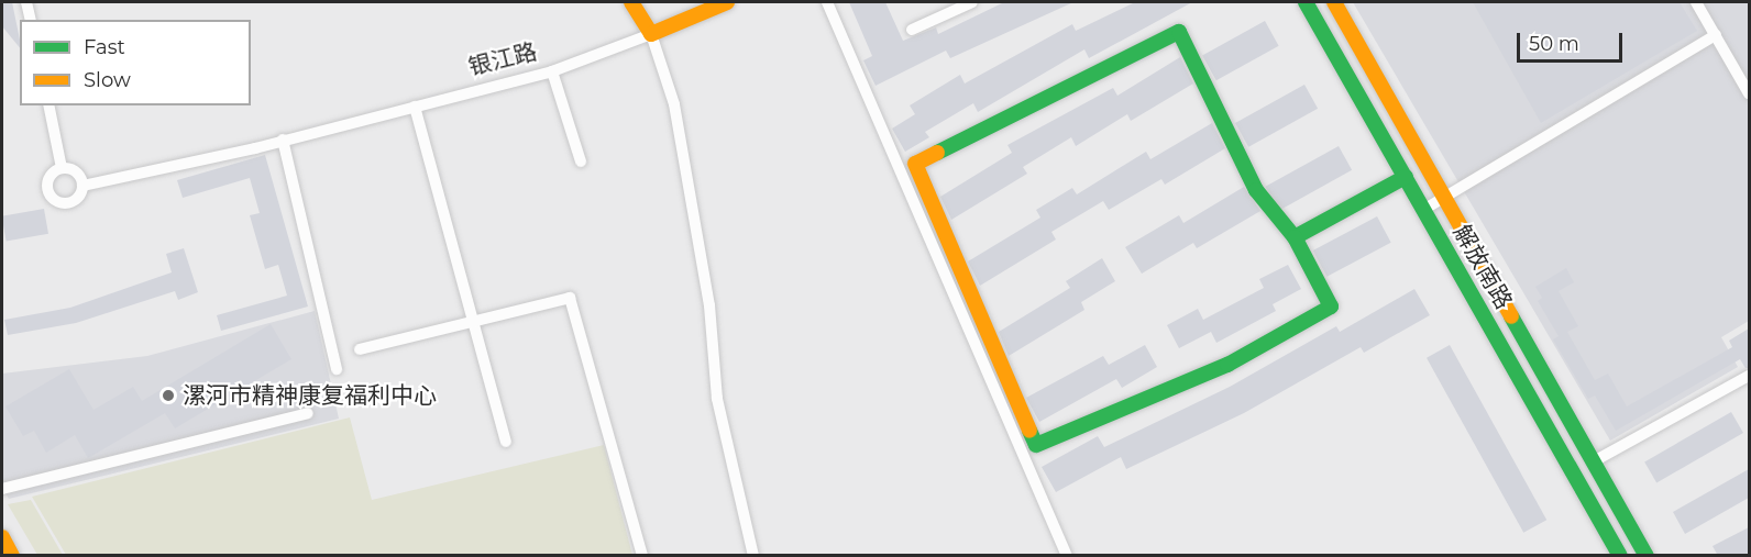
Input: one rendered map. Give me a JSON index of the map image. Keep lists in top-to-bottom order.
{
  "streets": {
    "street": ["银江路", "解放南路"]
  },
  "places": ["漯河市精神康复福利中心"],
  "legend": ["Fast", "Slow"],
  "scale_bar": "50 m"
}
